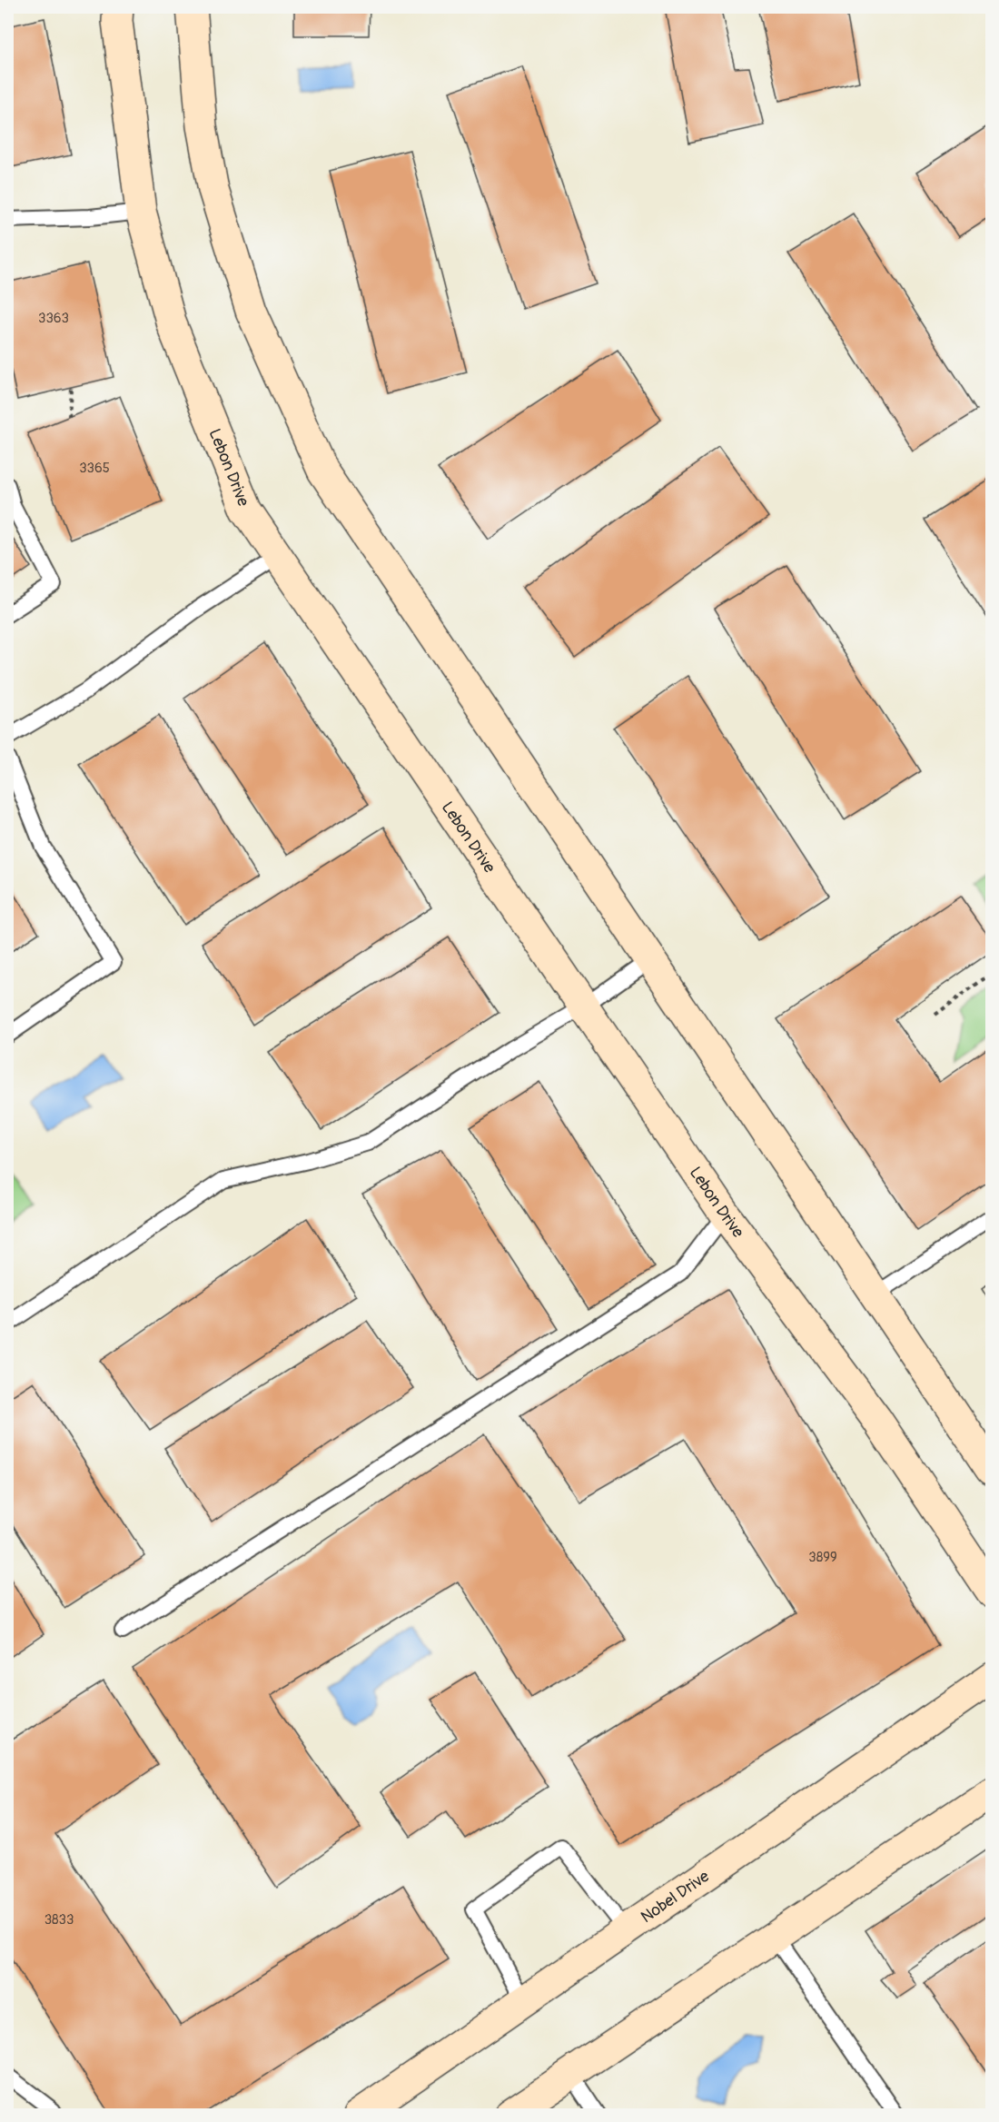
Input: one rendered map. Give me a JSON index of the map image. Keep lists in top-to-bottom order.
{
  "streets": {
    "street": ["Lebon Drive", "Nobel Drive"]
  },
  "house_numbers": [
    "3363",
    "3365",
    "3899",
    "3833"
  ]
}
